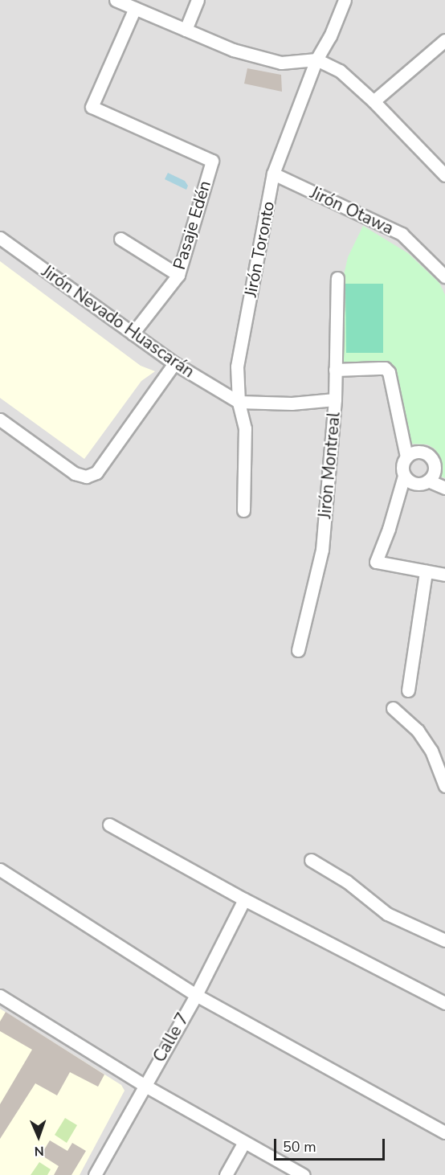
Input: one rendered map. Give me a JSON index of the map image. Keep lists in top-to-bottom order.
{
  "streets": {
    "street": [
      "Jirón Otawa",
      "Pasaje Edén",
      "Jirón Toronto",
      "Jirón Nevado Huascarán",
      "Jirón Montreal",
      "Calle 7"
    ]
  },
  "crossings": [
    ["Jirón Otawa", "Jirón Toronto"],
    ["Pasaje Edén", "Jirón Nevado Huascarán"],
    ["Jirón Toronto", "Jirón Nevado Huascarán"]
  ],
  "scale_bar": "50 m",
  "north": "bottom"
}
